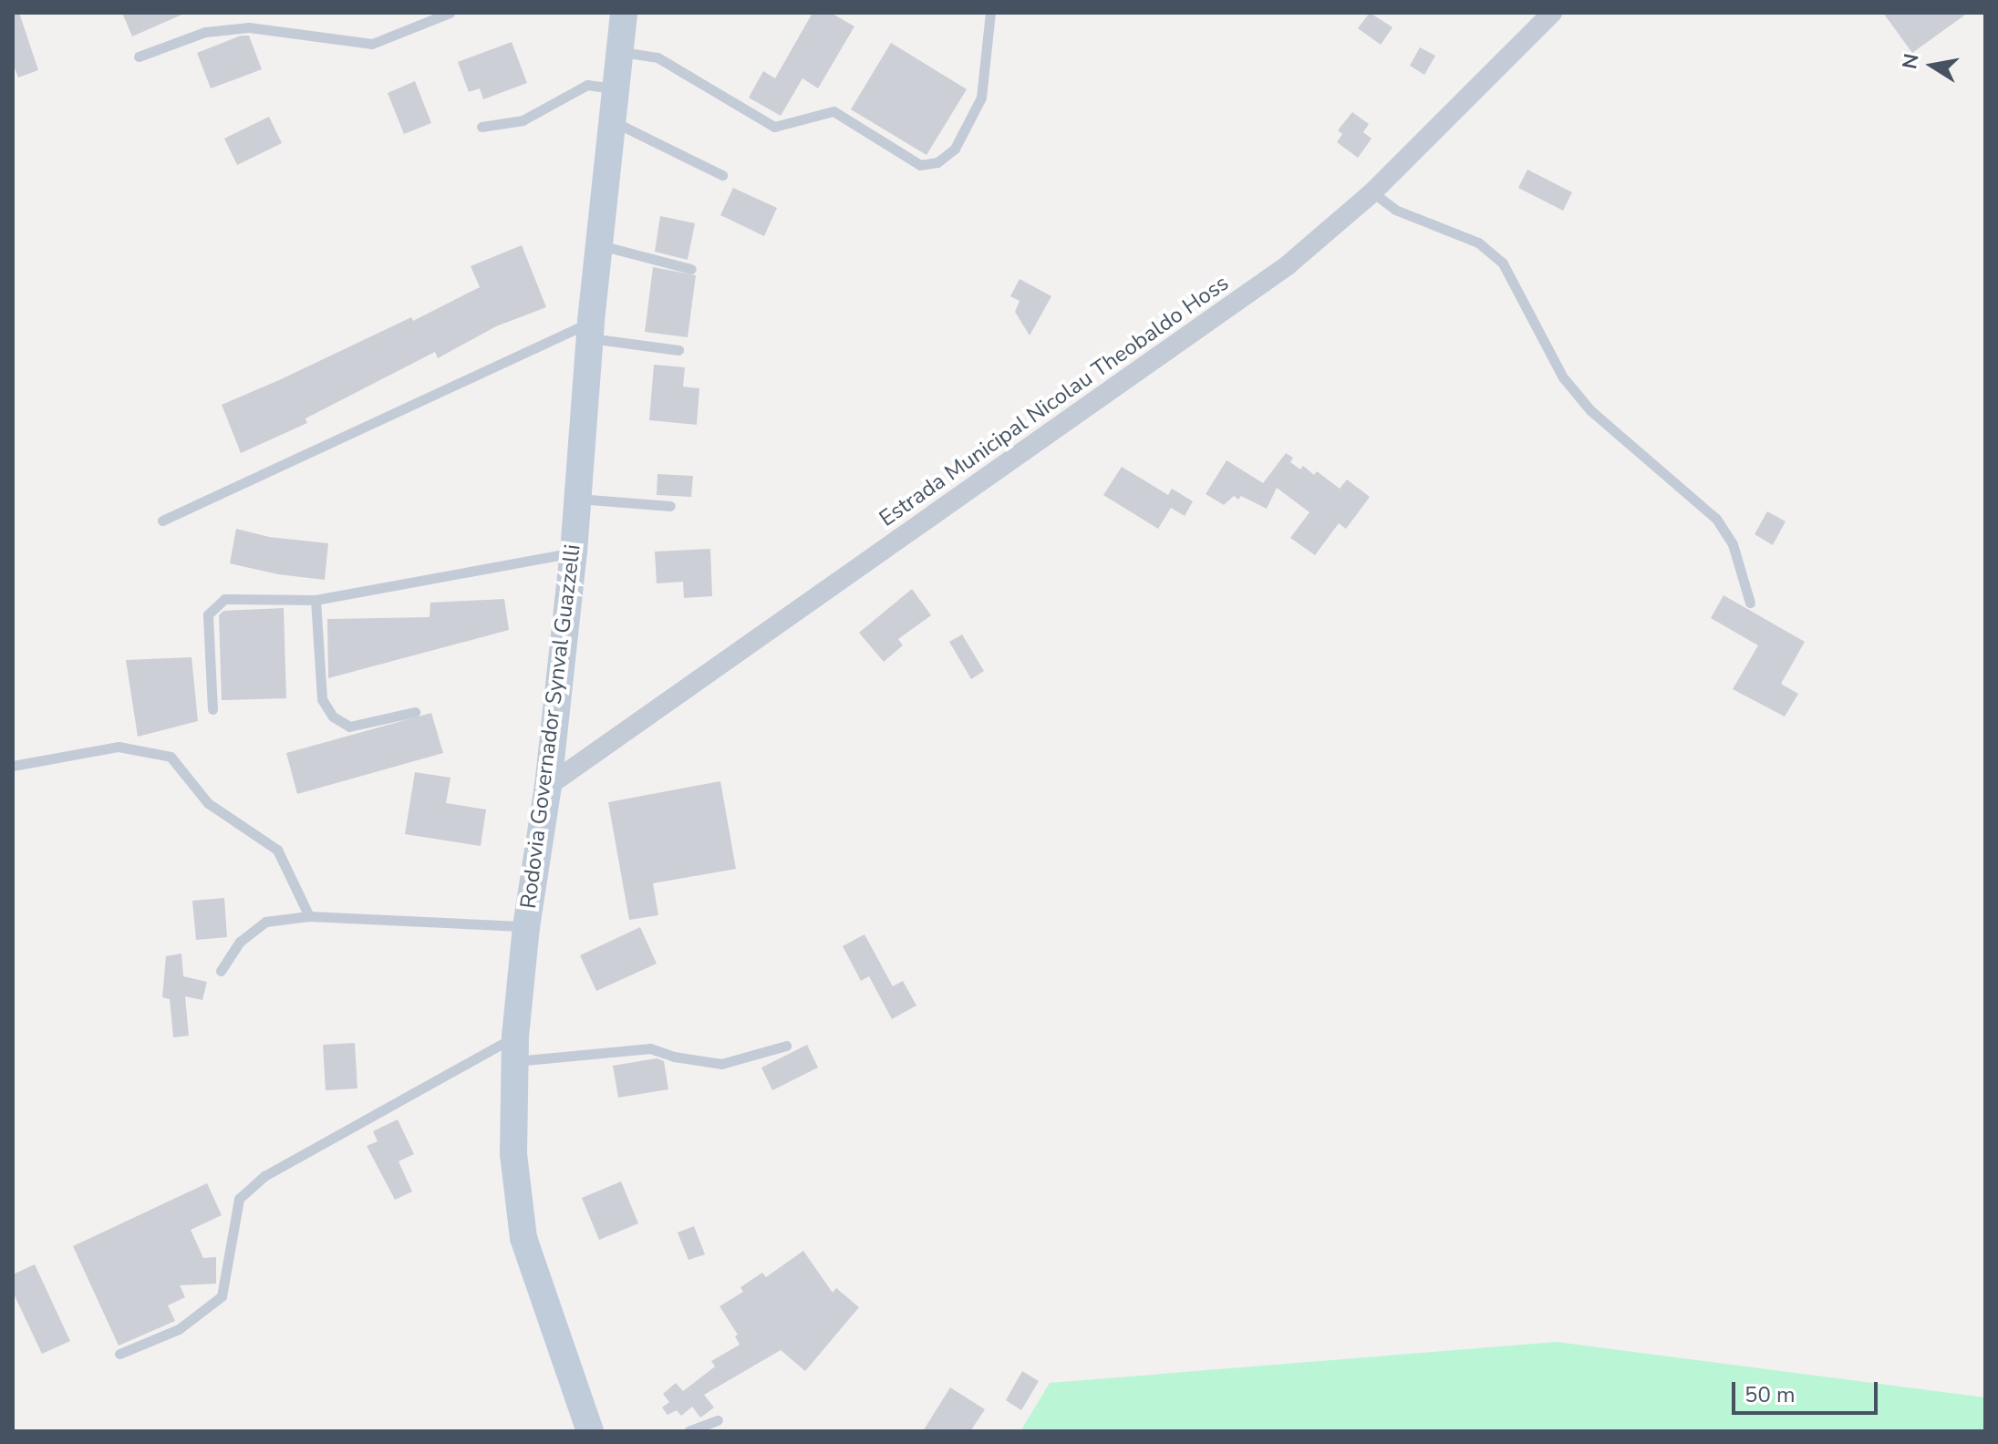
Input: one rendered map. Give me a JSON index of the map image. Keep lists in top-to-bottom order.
{
  "streets": {
    "main road": ["Rodovia Governador Synval Guazzelli"],
    "street": ["Estrada Municipal Nicolau Theobaldo Hoss"]
  },
  "crossings": [
    ["Estrada Municipal Nicolau Theobaldo Hoss", "Rodovia Governador Synval Guazzelli"]
  ],
  "scale_bar": "50 m",
  "north": "left"
}
